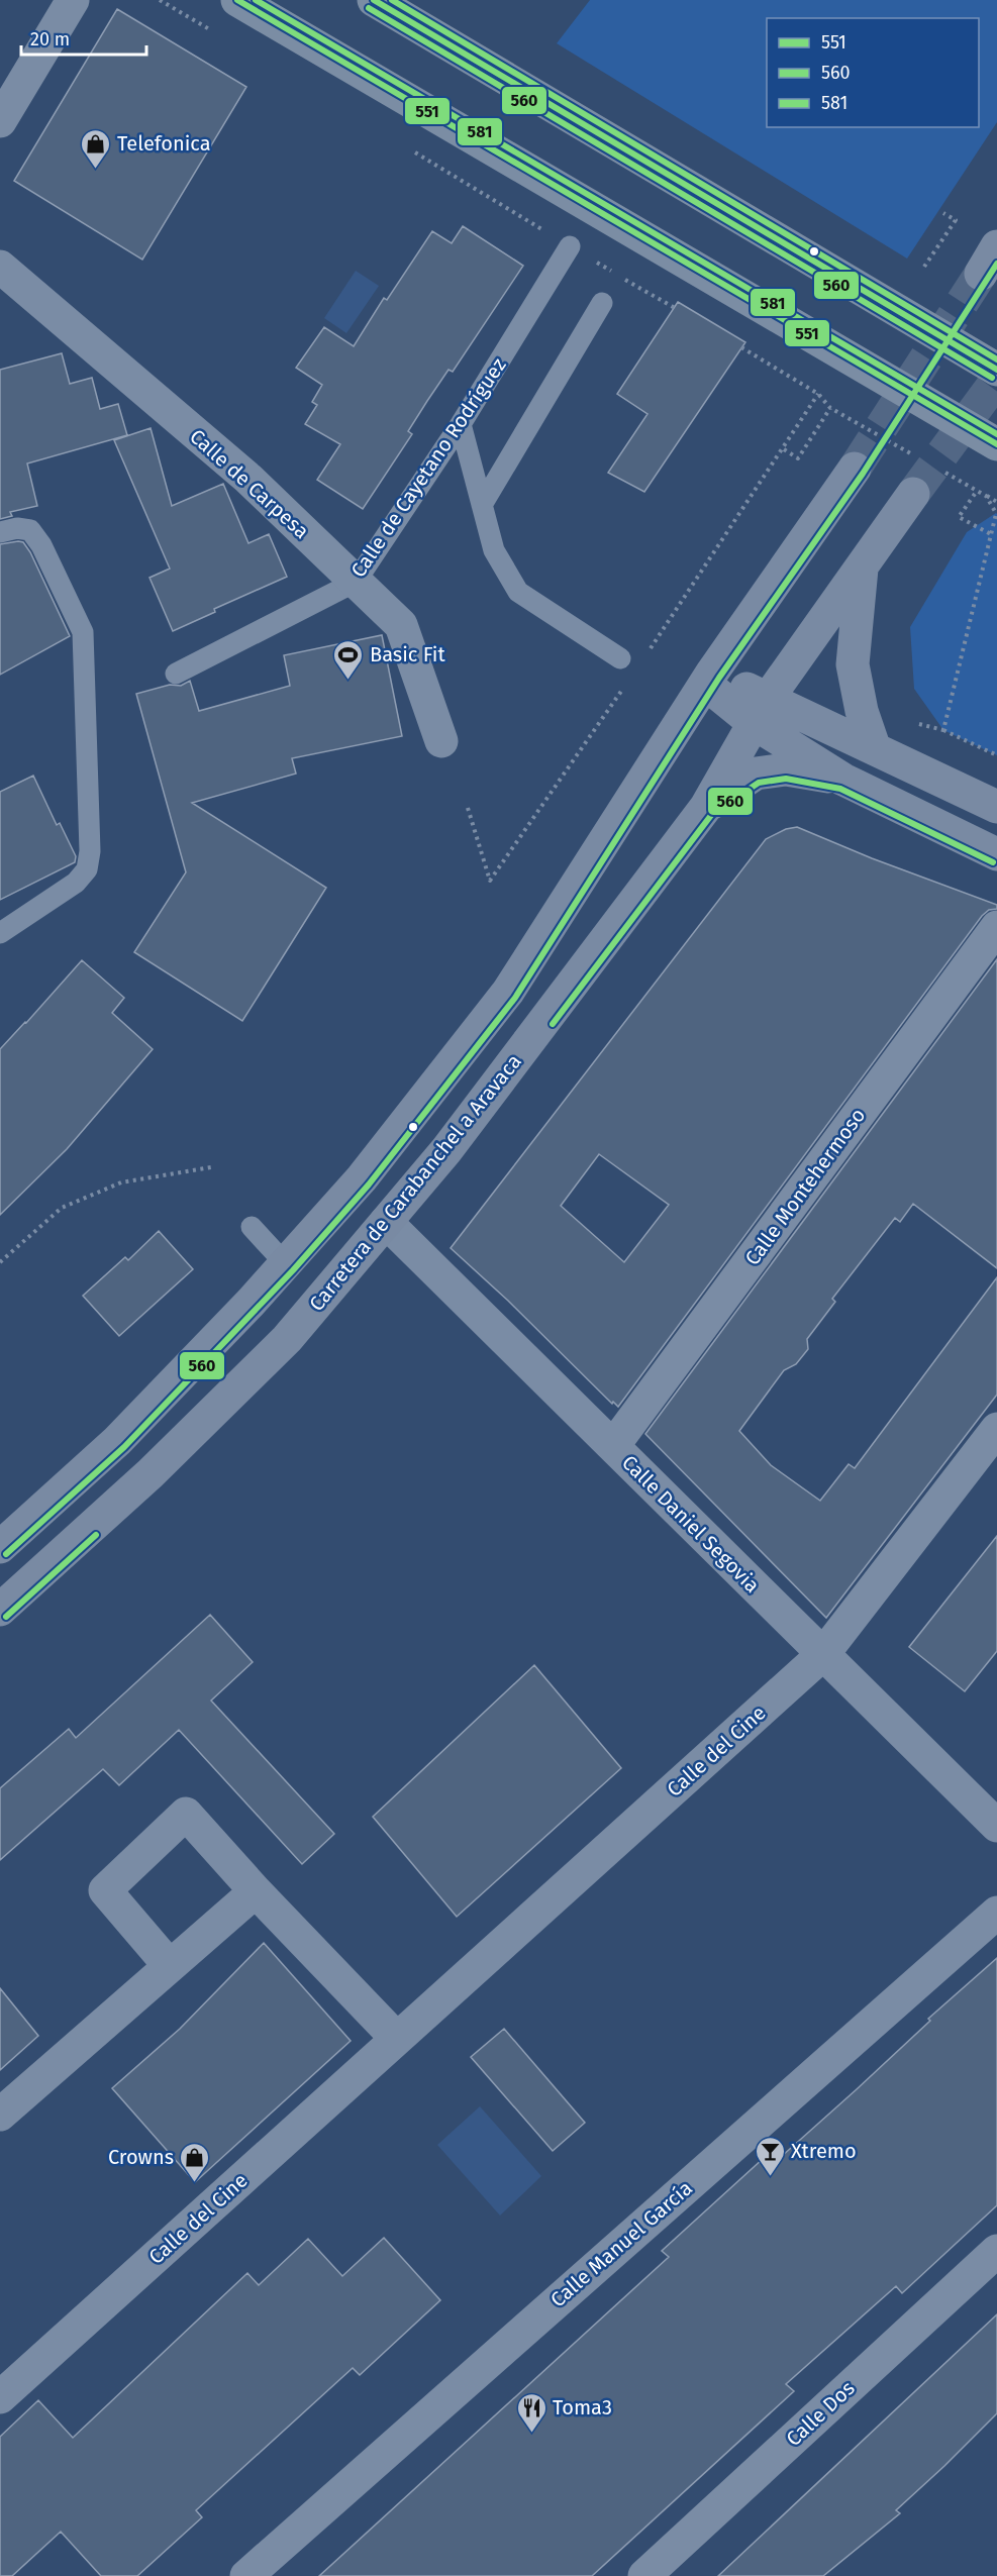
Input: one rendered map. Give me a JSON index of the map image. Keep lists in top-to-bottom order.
{
  "streets": {
    "main road": ["Carretera de Carabanchel a Aravaca"],
    "street": [
      "Calle de Carpesa",
      "Calle Montehermoso",
      "Calle Daniel Segovia",
      "Calle del Cine",
      "Calle Manuel García",
      "Calle Dos"
    ],
    "lane": ["Calle de Cayetano Rodríguez"]
  },
  "crossings": [
    ["Calle de Cayetano Rodríguez", "Calle de Carpesa"],
    ["Carretera de Carabanchel a Aravaca", "Calle Daniel Segovia"],
    ["Calle Montehermoso", "Calle Daniel Segovia"],
    ["Calle Daniel Segovia", "Calle del Cine"]
  ],
  "places": {
    "shop": ["Telefonica", "Crowns"],
    "sports": ["Basic Fit"],
    "bar": ["Xtremo"],
    "restaurant": ["Toma3"]
  },
  "lines": ["transit line 551", "transit line 581", "transit line 560"],
  "legend": ["551", "560", "581"],
  "scale_bar": "20 m"
}
